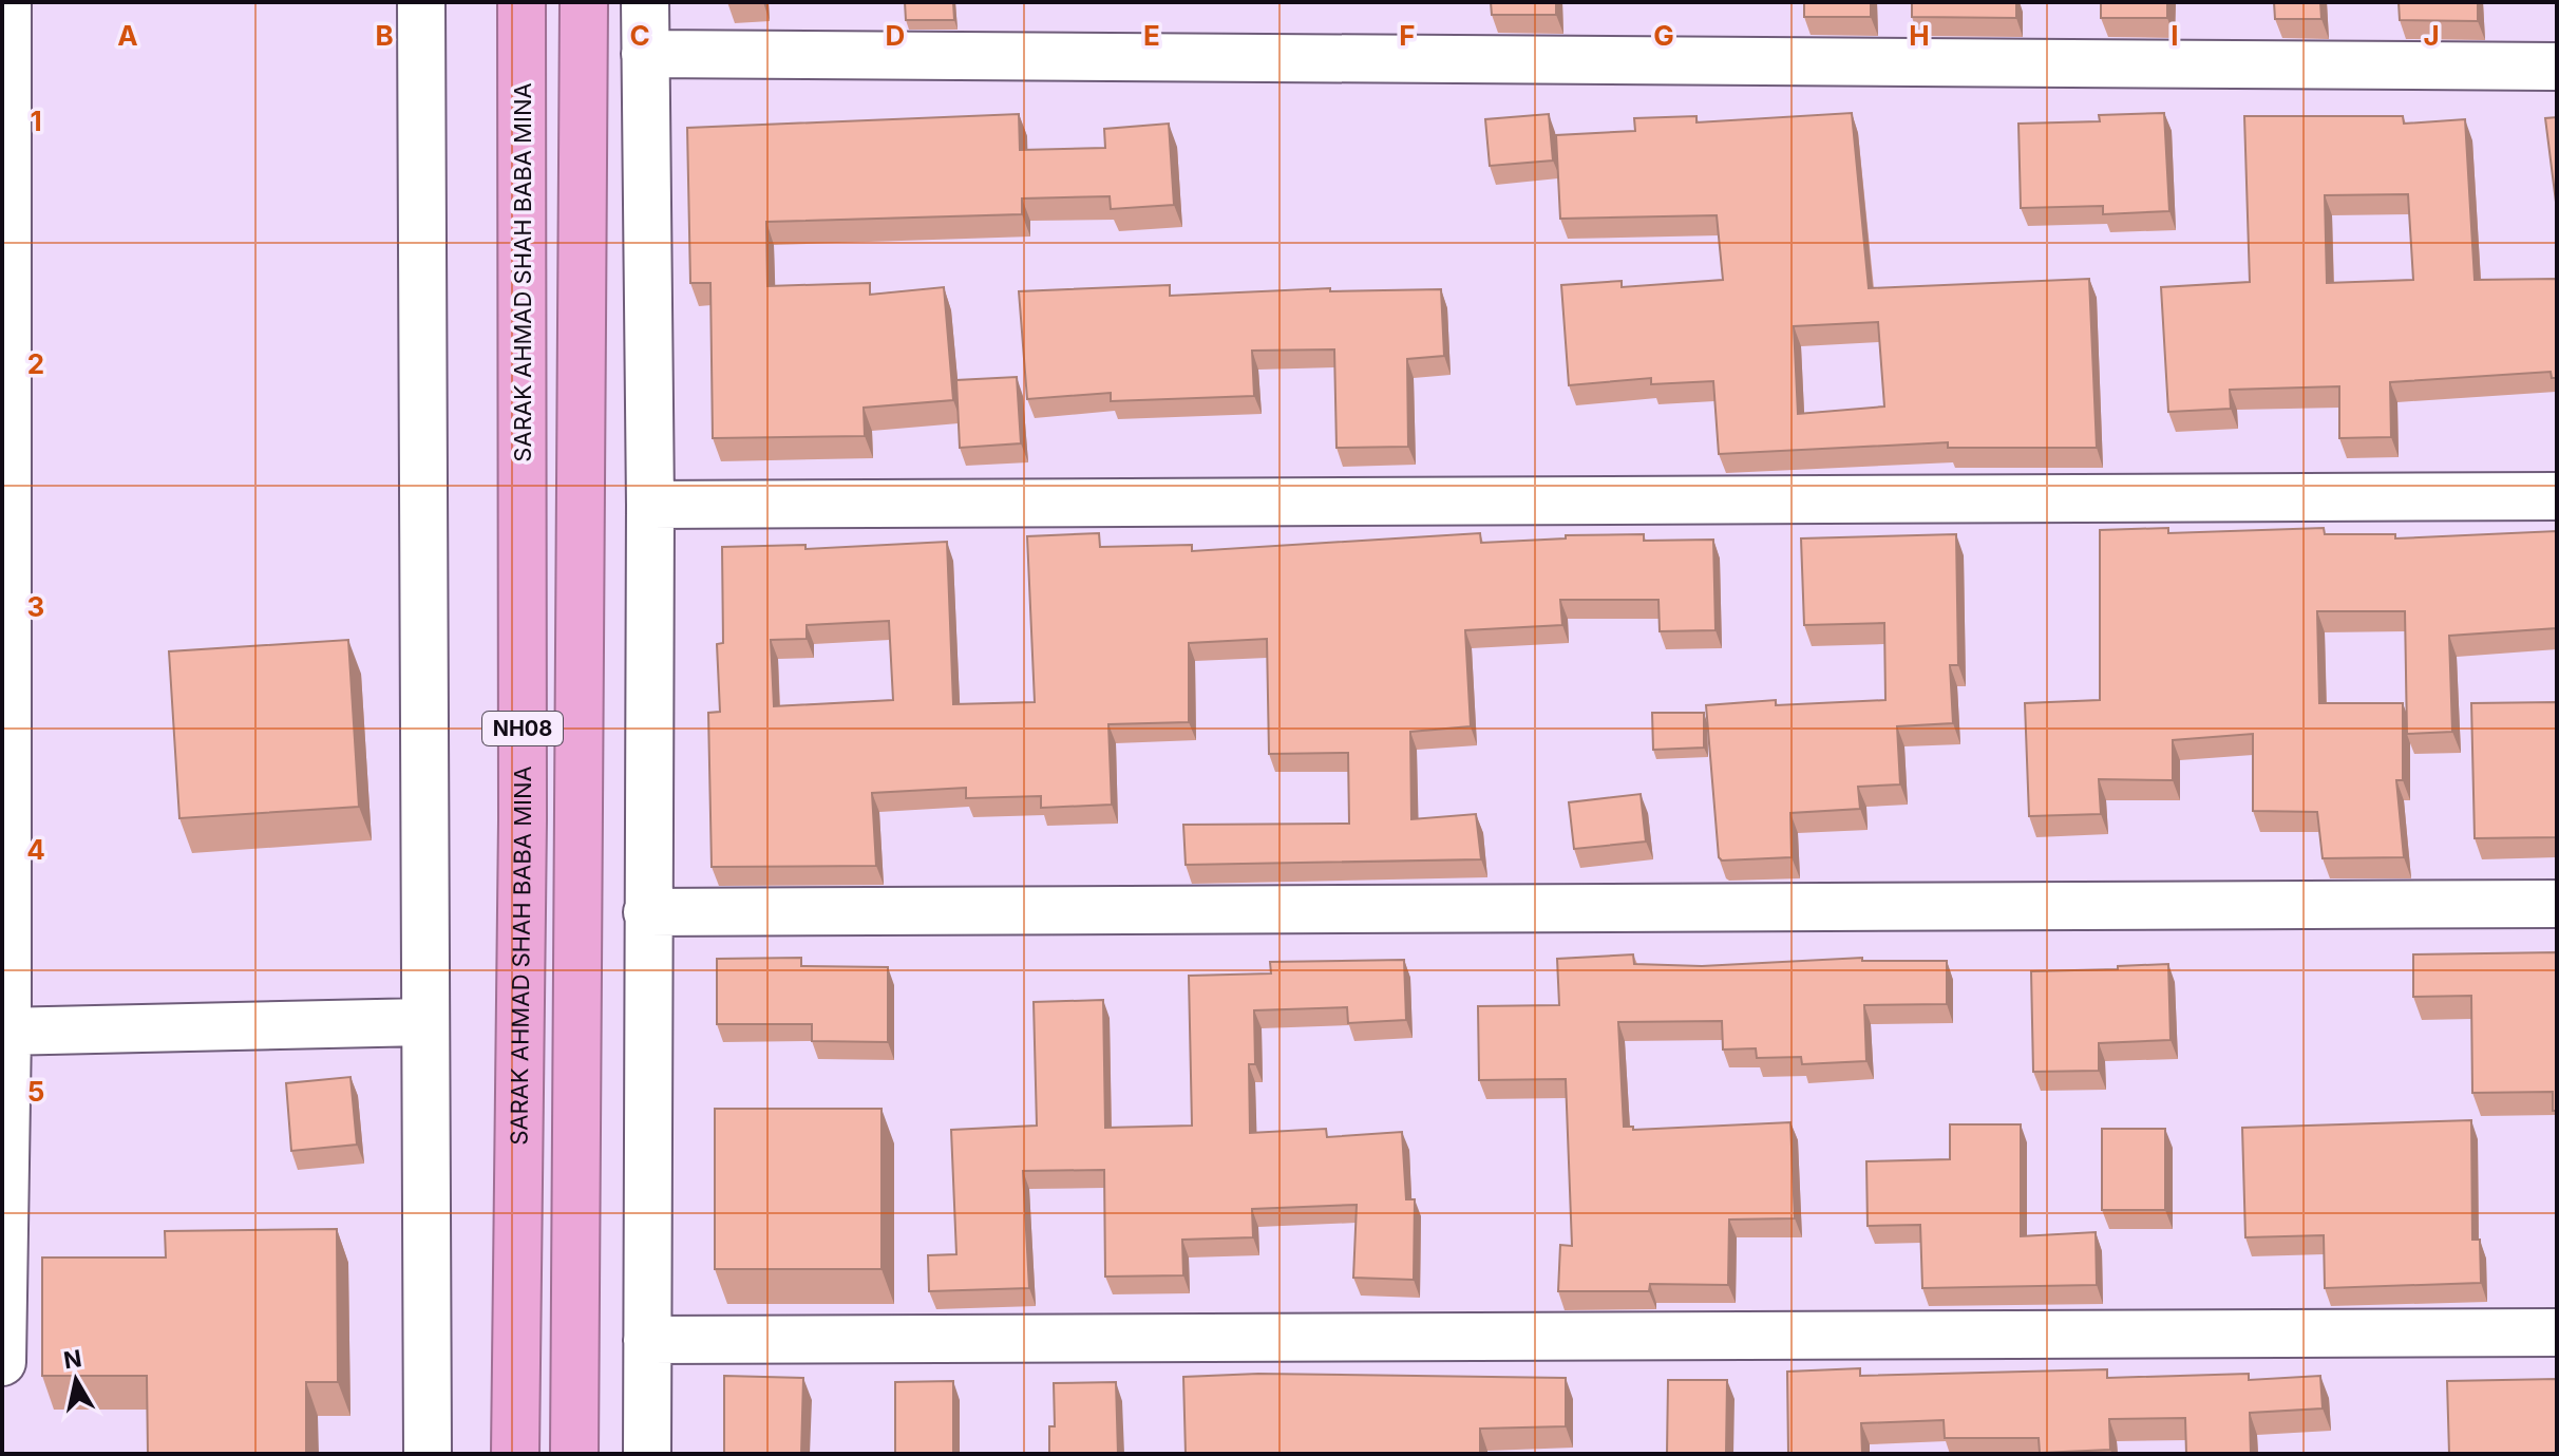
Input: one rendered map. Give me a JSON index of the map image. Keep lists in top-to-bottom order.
{
  "streets": {
    "highway": ["SARAK AHMAD SHAH BABA MINA", "NH08"]
  },
  "north": "top",
  "grid": {
    "columns": [
      "A",
      "B",
      "C",
      "D",
      "E",
      "F",
      "G",
      "H",
      "I",
      "J"
    ],
    "rows": [
      "1",
      "2",
      "3",
      "4",
      "5"
    ]
  }
}
